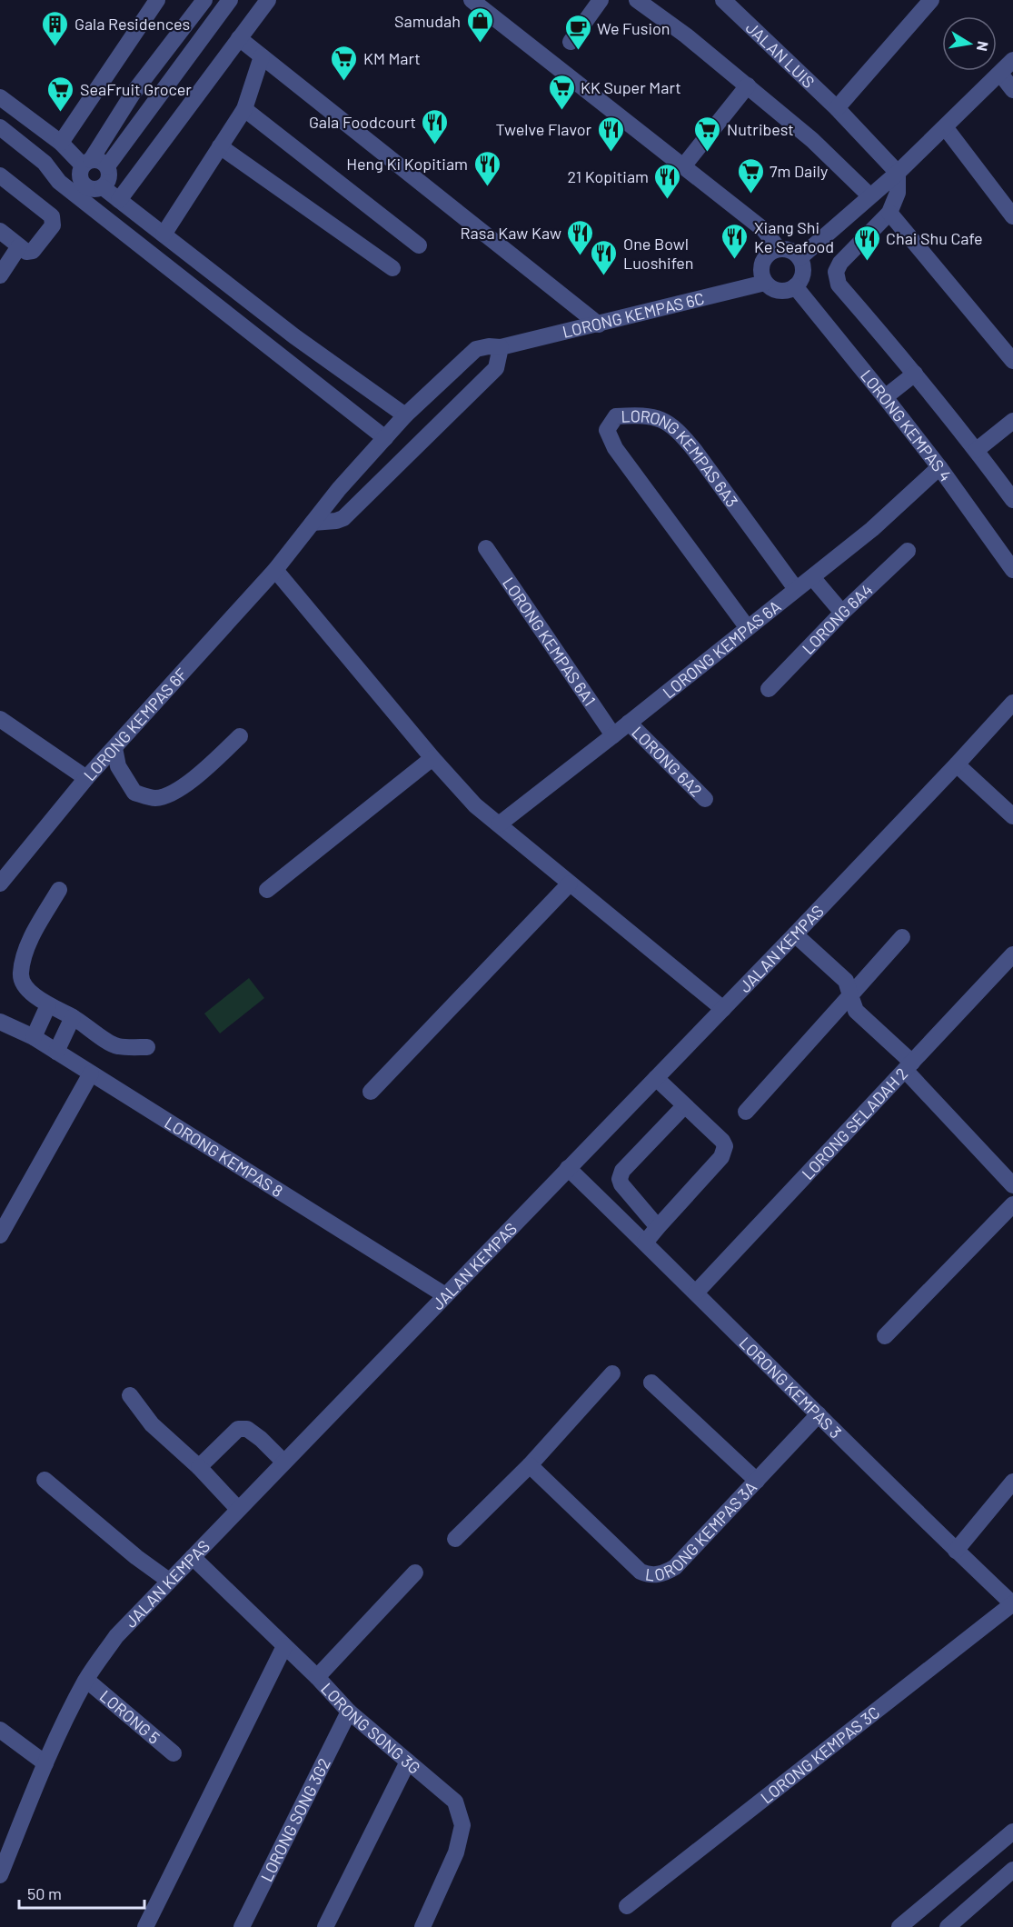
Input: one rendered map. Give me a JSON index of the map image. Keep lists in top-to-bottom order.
{
  "streets": {
    "street": [
      "JALAN LUIS",
      "LORONG KEMPAS 6C",
      "LORONG KEMPAS 4",
      "LORONG KEMPAS 6A3",
      "LORONG 6A4",
      "LORONG KEMPAS 6A1",
      "LORONG KEMPAS 6A",
      "LORONG KEMPAS 6F",
      "LORONG 6A2",
      "JALAN KEMPAS",
      "LORONG SELADAH 2",
      "LORONG KEMPAS 8",
      "LORONG KEMPAS 3",
      "LORONG KEMPAS 3A",
      "LORONG 5",
      "LORONG SONG 3G",
      "LORONG KEMPAS 3C",
      "LORONG SONG 3G2"
    ]
  },
  "crossings": [
    ["LORONG KEMPAS 6C", "LORONG KEMPAS 4"],
    ["LORONG KEMPAS 6C", "LORONG KEMPAS 6F"],
    ["LORONG KEMPAS 4", "LORONG KEMPAS 6A"],
    ["LORONG KEMPAS 6A3", "LORONG KEMPAS 6A"],
    ["LORONG KEMPAS 6A1", "LORONG KEMPAS 6A"],
    ["LORONG KEMPAS 6A", "LORONG 6A2"],
    ["JALAN KEMPAS", "LORONG KEMPAS 8"],
    ["JALAN KEMPAS", "LORONG KEMPAS 3"],
    ["JALAN KEMPAS", "LORONG 5"],
    ["JALAN KEMPAS", "LORONG SONG 3G"],
    ["LORONG SELADAH 2", "LORONG KEMPAS 3"],
    ["LORONG KEMPAS 3", "LORONG KEMPAS 3A"],
    ["LORONG KEMPAS 3", "LORONG KEMPAS 3C"],
    ["LORONG SONG 3G", "LORONG SONG 3G2"]
  ],
  "places": {
    "shop": ["Samudah"],
    "building": ["Gala Residences"],
    "cafe": ["We Fusion"],
    "supermarket": [
      "KM Mart",
      "KK Super Mart",
      "SeaFruit Grocer",
      "Nutribest",
      "7m Daily"
    ],
    "restaurant": [
      "Gala Foodcourt",
      "Twelve Flavor",
      "Heng Ki Kopitiam",
      "21 Kopitiam",
      "Rasa Kaw Kaw",
      "Xiang Shi Ke Seafood",
      "Chai Shu Cafe",
      "One Bowl Luoshifen"
    ]
  },
  "scale_bar": "50 m",
  "north": "right"
}
